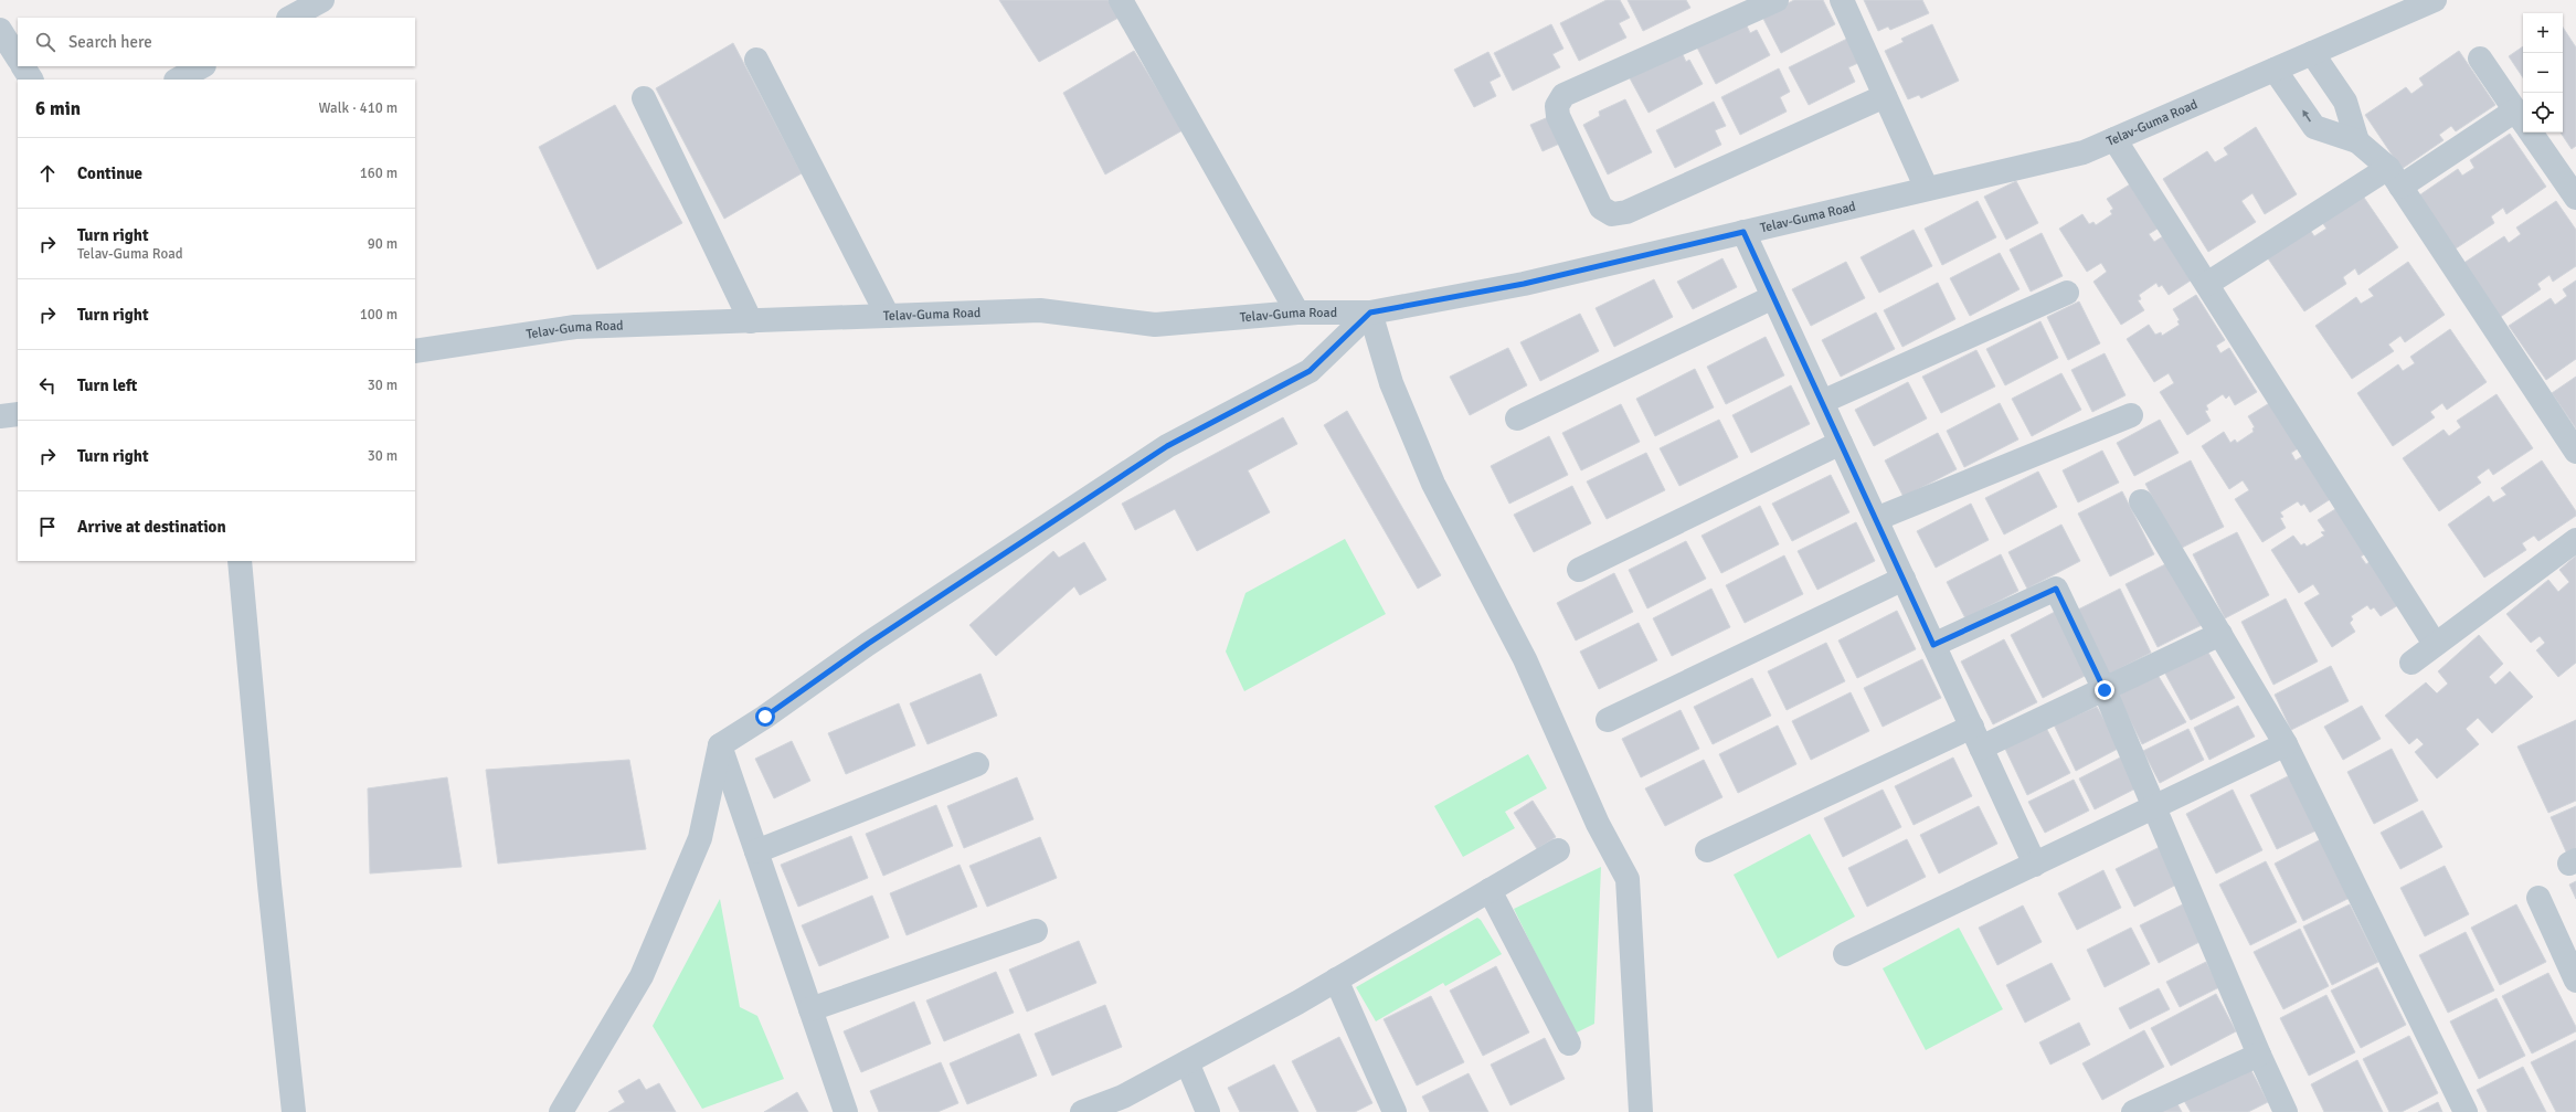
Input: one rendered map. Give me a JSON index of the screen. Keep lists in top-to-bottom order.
{
  "streets": {
    "street": ["Telav-Guma Road"]
  },
  "page": {
    "map_buttons": ["+", "−"],
    "search": "Search here",
    "heading": ["6 min", "Walk · 410 m"],
    "list": [
      ["Continue", "160 m"],
      ["Turn right", "Telav-Guma Road", "90 m"],
      ["Turn right", "100 m"],
      ["Turn left", "30 m"],
      ["Turn right", "30 m"],
      "Arrive at destination"
    ]
  }
}
